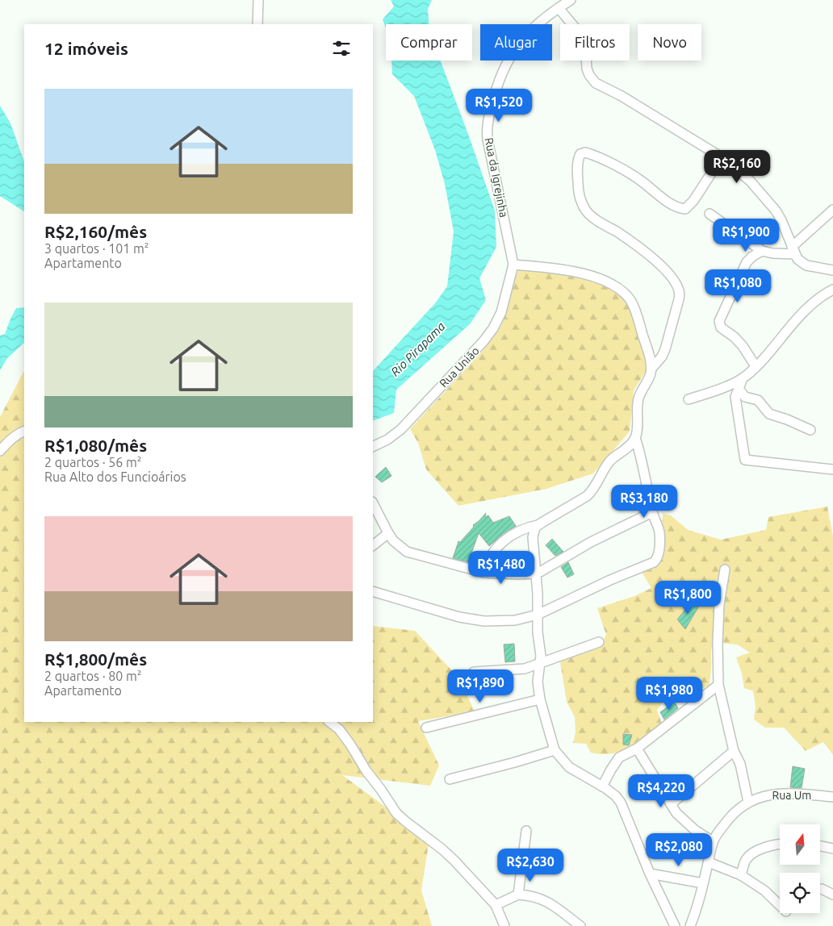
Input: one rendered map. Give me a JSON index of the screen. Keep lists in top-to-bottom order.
{
  "streets": {
    "street": ["Rua da Igrejinha", "Rua União", "Rua Um"]
  },
  "crossings": [
    ["Rua da Igrejinha", "Rua União"]
  ],
  "water": ["Rio Pirapama"],
  "north": "top",
  "page": {
    "chip": [
      "Comprar",
      "Alugar",
      "Filtros",
      "Novo"
    ],
    "heading": "12 imóveis",
    "list": [
      {
        "name": "R$2,160/mês",
        "note": "3 quartos · 101 m² · Apartamento"
      },
      {
        "name": "R$1,080/mês",
        "note": "2 quartos · 56 m² · Rua Alto dos Funcioários"
      },
      {
        "name": "R$1,800/mês",
        "note": "2 quartos · 80 m² · Apartamento"
      }
    ],
    "price": [
      "R$1,520",
      "R$2,160",
      "R$1,900",
      "R$1,080",
      "R$3,180",
      "R$1,480",
      "R$1,800",
      "R$1,890",
      "R$1,980",
      "R$4,220",
      "R$2,080",
      "R$2,630"
    ]
  }
}
